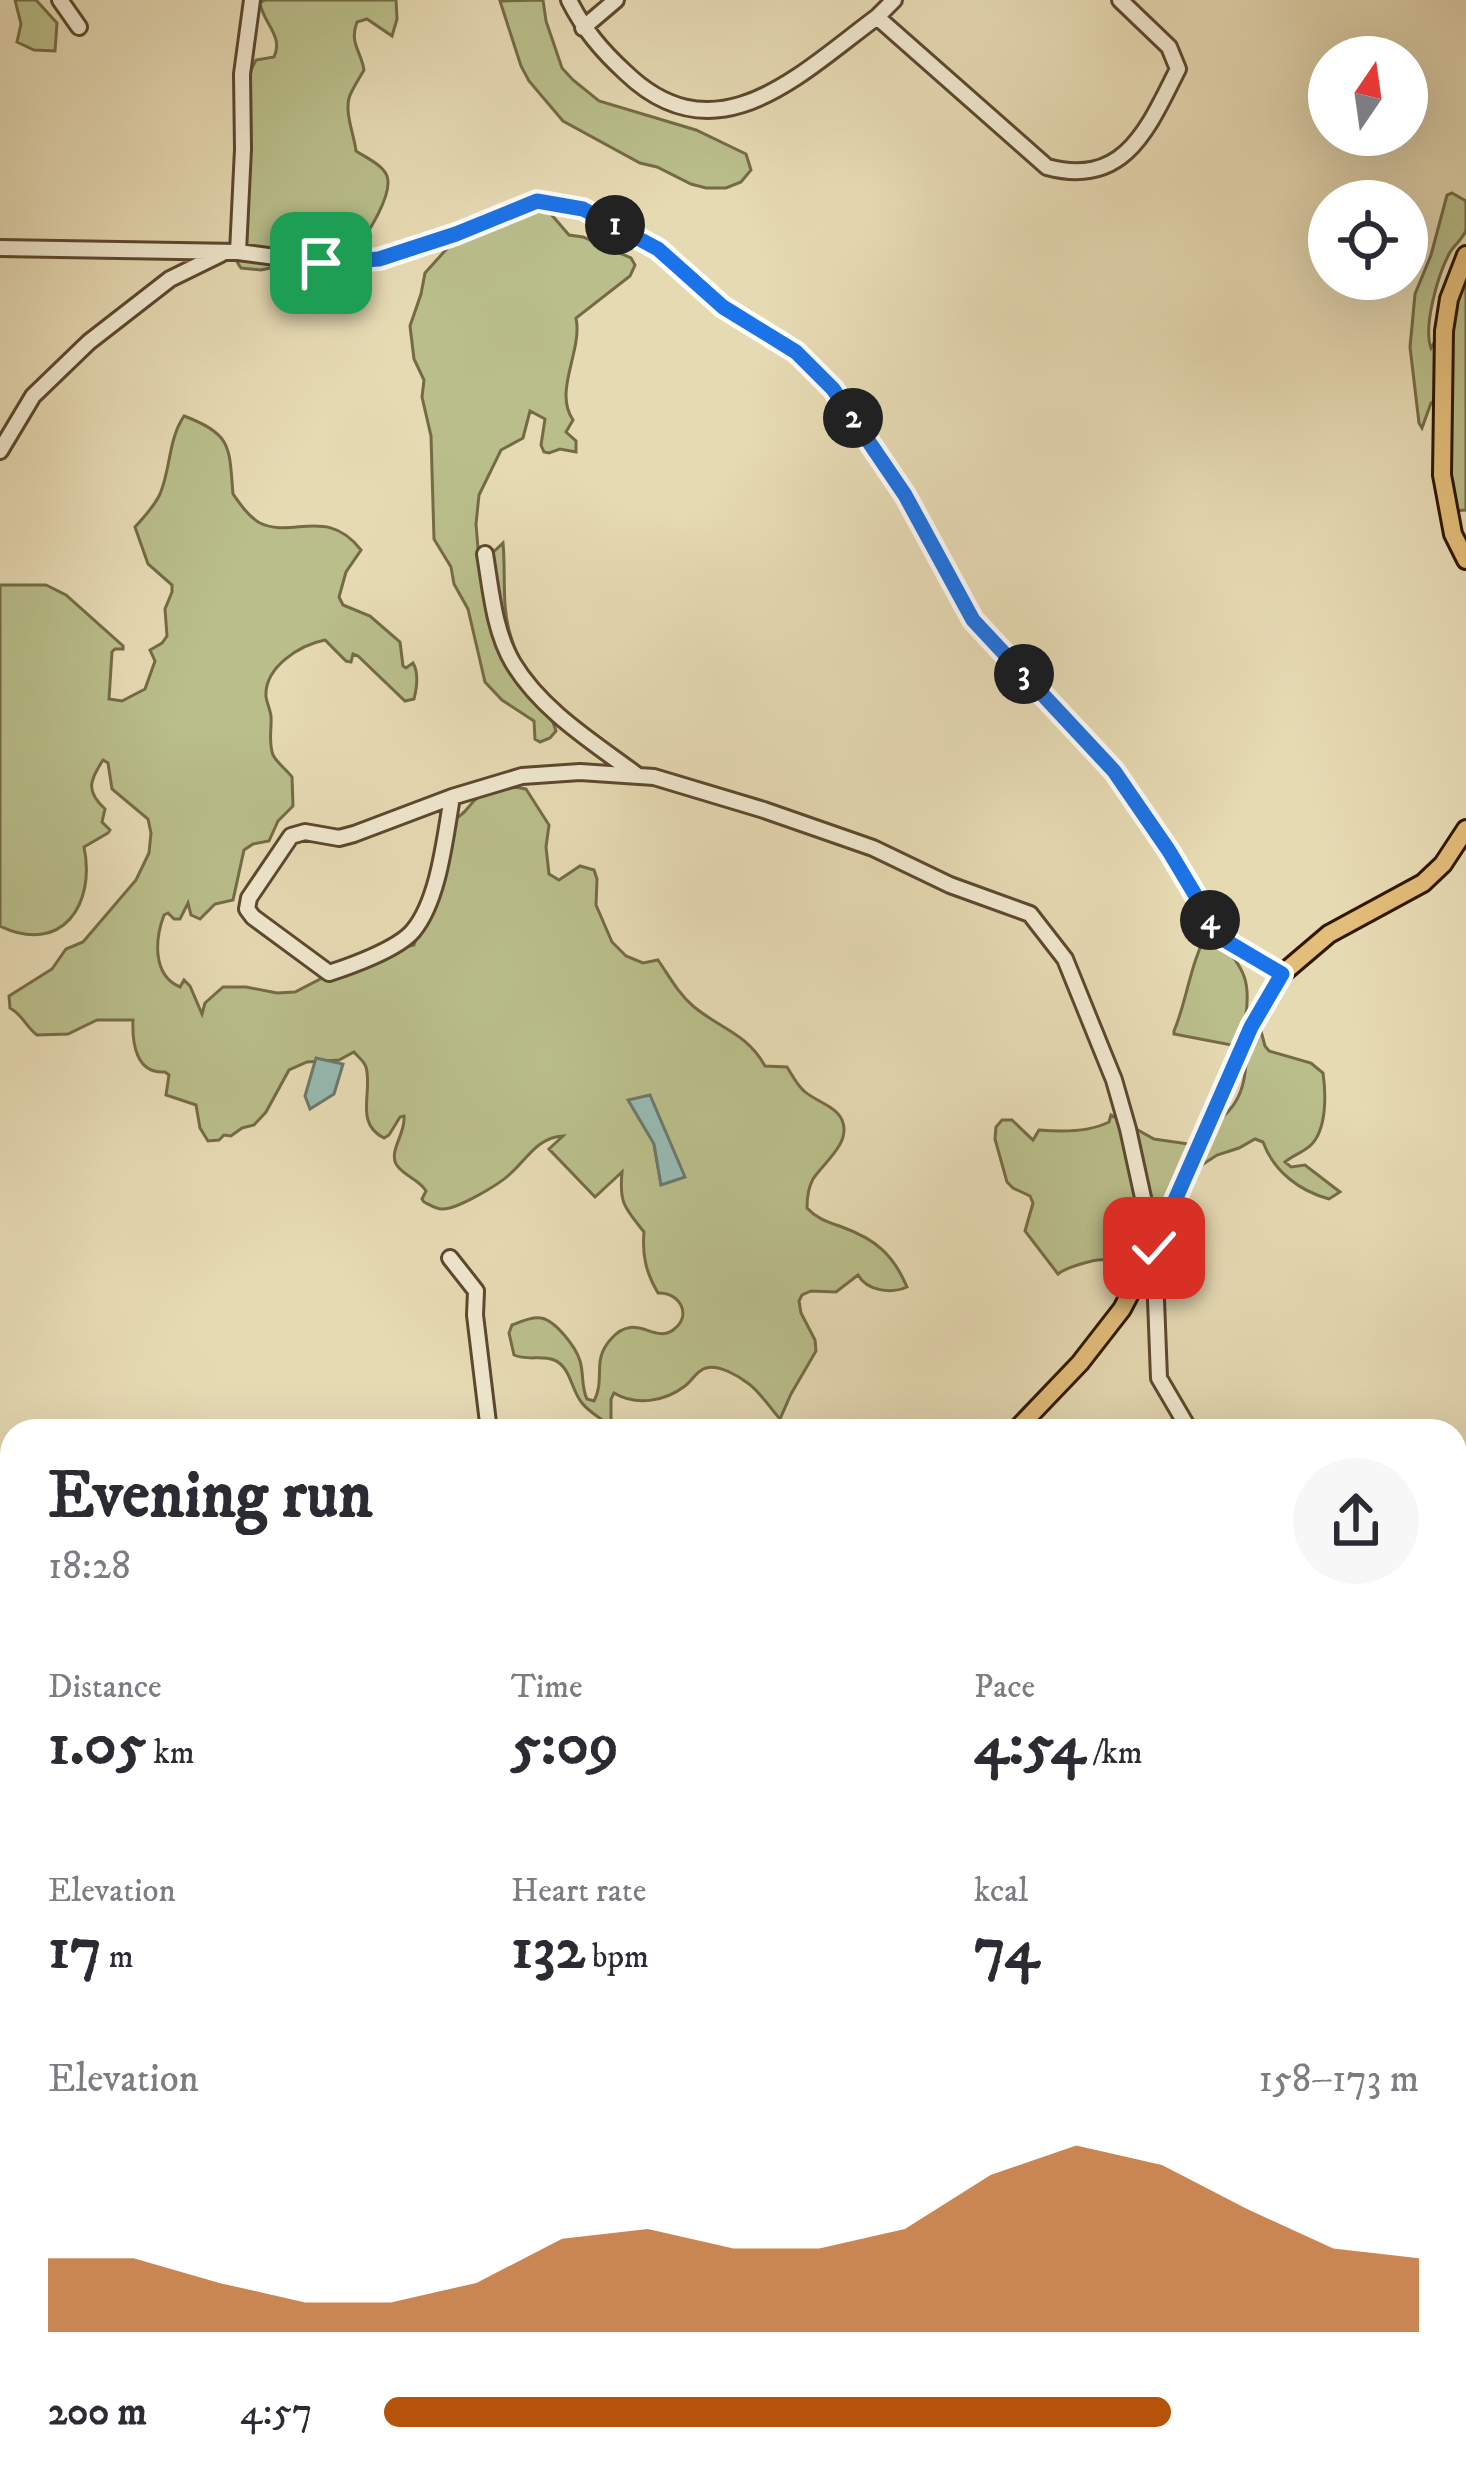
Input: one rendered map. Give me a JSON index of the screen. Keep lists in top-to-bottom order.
{
  "north": "top",
  "page": {
    "pins": [
      "1",
      "2",
      "3",
      "4"
    ],
    "heading": ["Evening run", "18:28"],
    "stats": [
      ["Distance", "1.05 km"],
      ["Time", "5:09"],
      ["Pace", "4:54 /km"],
      ["Elevation", "17 m"],
      ["Heart rate", "132 bpm"],
      ["kcal", "74"]
    ],
    "chart": ["Elevation", "158–173 m"],
    "list": [
      {
        "name": "200 m",
        "note": "4:57"
      }
    ]
  }
}
